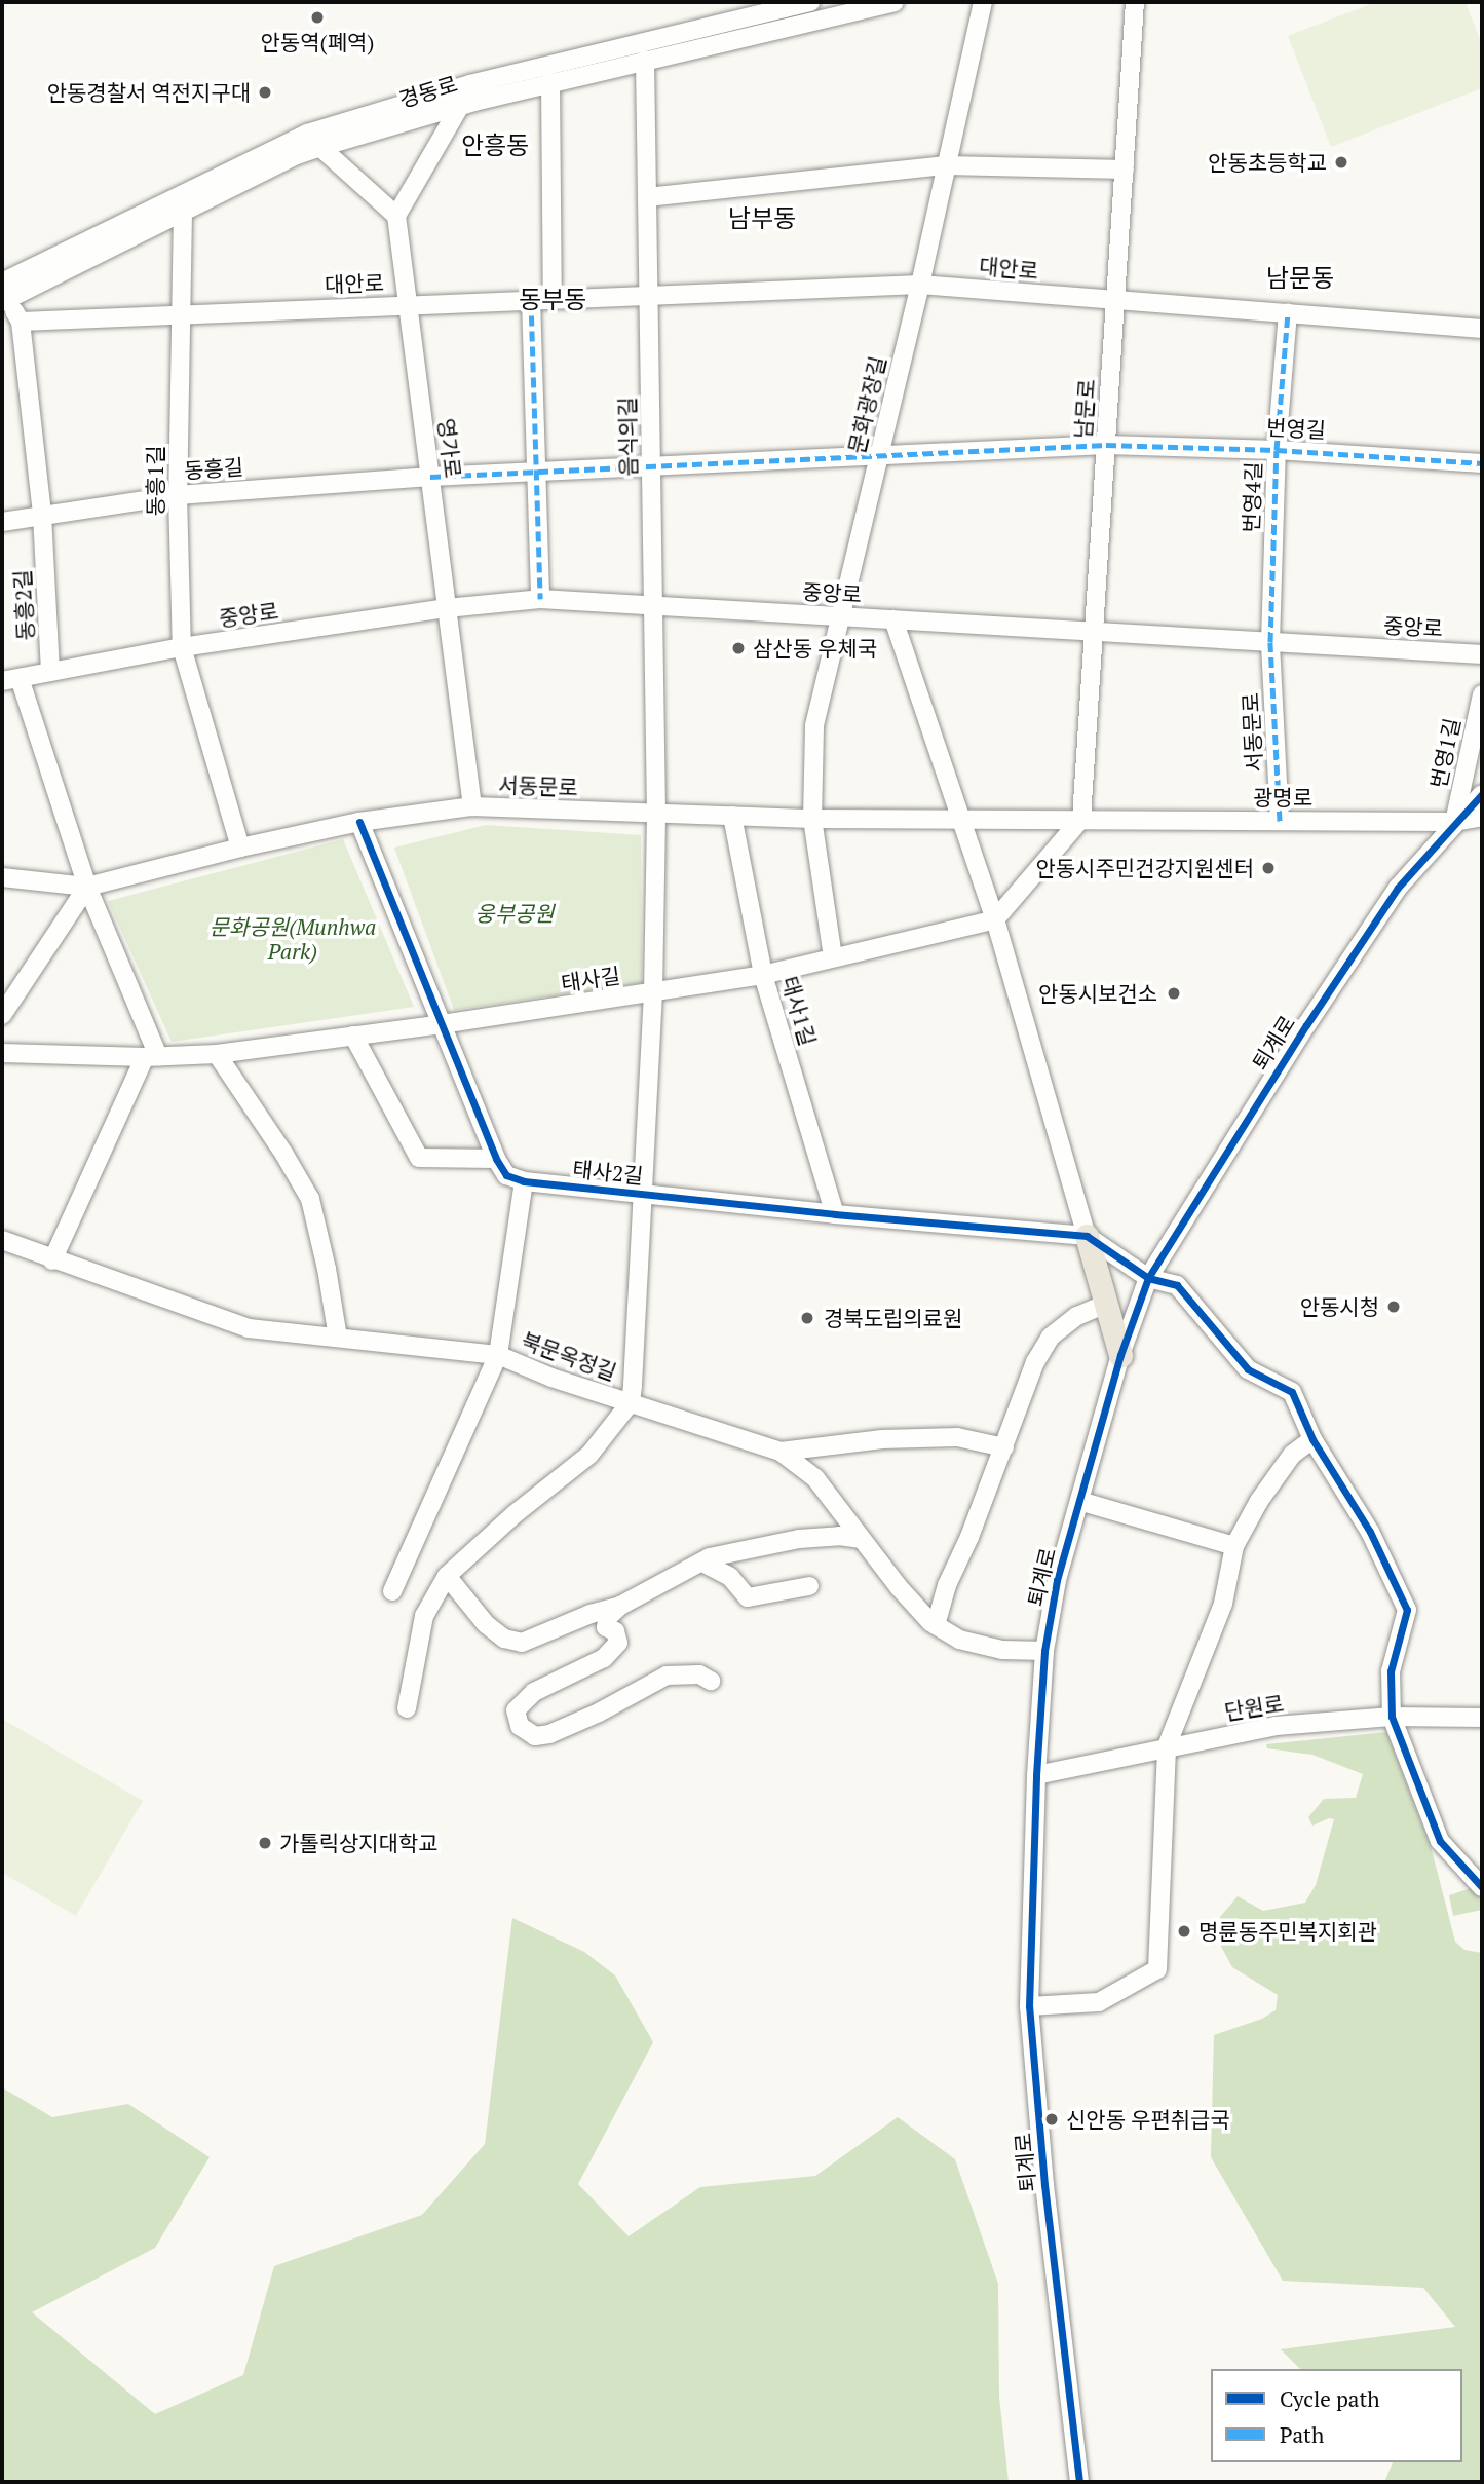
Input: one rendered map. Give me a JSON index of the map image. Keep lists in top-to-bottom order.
{
  "streets": {
    "street": [
      "경동로",
      "대안로",
      "문화광장길",
      "남문로",
      "번영길",
      "음식의길",
      "영가로",
      "동흥길",
      "동흥1길",
      "번영4길",
      "중앙로",
      "동흥2길",
      "서동문로",
      "번영1길",
      "광명로",
      "태사길",
      "태사1길",
      "퇴계로",
      "태사2길",
      "북문옥정길",
      "단원로"
    ]
  },
  "crossings": [
    ["경동로", "음식의길"],
    ["대안로", "문화광장길"],
    ["대안로", "남문로"],
    ["대안로", "음식의길"],
    ["대안로", "영가로"],
    ["대안로", "동흥1길"],
    ["대안로", "번영4길"],
    ["대안로", "동흥2길"],
    ["문화광장길", "번영길"],
    ["문화광장길", "동흥길"],
    ["문화광장길", "중앙로"],
    ["문화광장길", "서동문로"],
    ["남문로", "번영길"],
    ["남문로", "중앙로"],
    ["남문로", "서동문로"],
    ["남문로", "광명로"],
    ["번영길", "동흥길"],
    ["번영길", "번영4길"],
    ["음식의길", "동흥길"],
    ["음식의길", "중앙로"],
    ["음식의길", "서동문로"],
    ["음식의길", "태사길"],
    ["음식의길", "태사2길"],
    ["영가로", "동흥길"],
    ["영가로", "중앙로"],
    ["영가로", "서동문로"],
    ["동흥길", "동흥1길"],
    ["동흥길", "동흥2길"],
    ["동흥1길", "중앙로"],
    ["번영4길", "중앙로"],
    ["번영4길", "서동문로"],
    ["중앙로", "동흥2길"],
    ["중앙로", "서동문로"],
    ["중앙로", "태사길"],
    ["서동문로", "광명로"],
    ["서동문로", "태사1길"],
    ["번영1길", "광명로"],
    ["번영1길", "퇴계로"],
    ["광명로", "퇴계로"],
    ["태사길", "태사1길"],
    ["태사1길", "태사2길"],
    ["퇴계로", "북문옥정길"],
    ["퇴계로", "단원로"],
    ["태사2길", "북문옥정길"]
  ],
  "districts": [
    "안흥동",
    "남부동",
    "남문동",
    "동부동"
  ],
  "parks": ["웅부공원", "문화공원(Munhwa Park)"],
  "places": [
    "안동역(폐역)",
    "안동경찰서 역전지구대",
    "안동초등학교",
    "삼산동 우체국",
    "안동시주민건강지원센터",
    "안동시보건소",
    "안동시청",
    "경북도립의료원",
    "가톨릭상지대학교",
    "명륜동주민복지회관",
    "신안동 우편취급국"
  ],
  "legend": ["Cycle path", "Path"]
}
